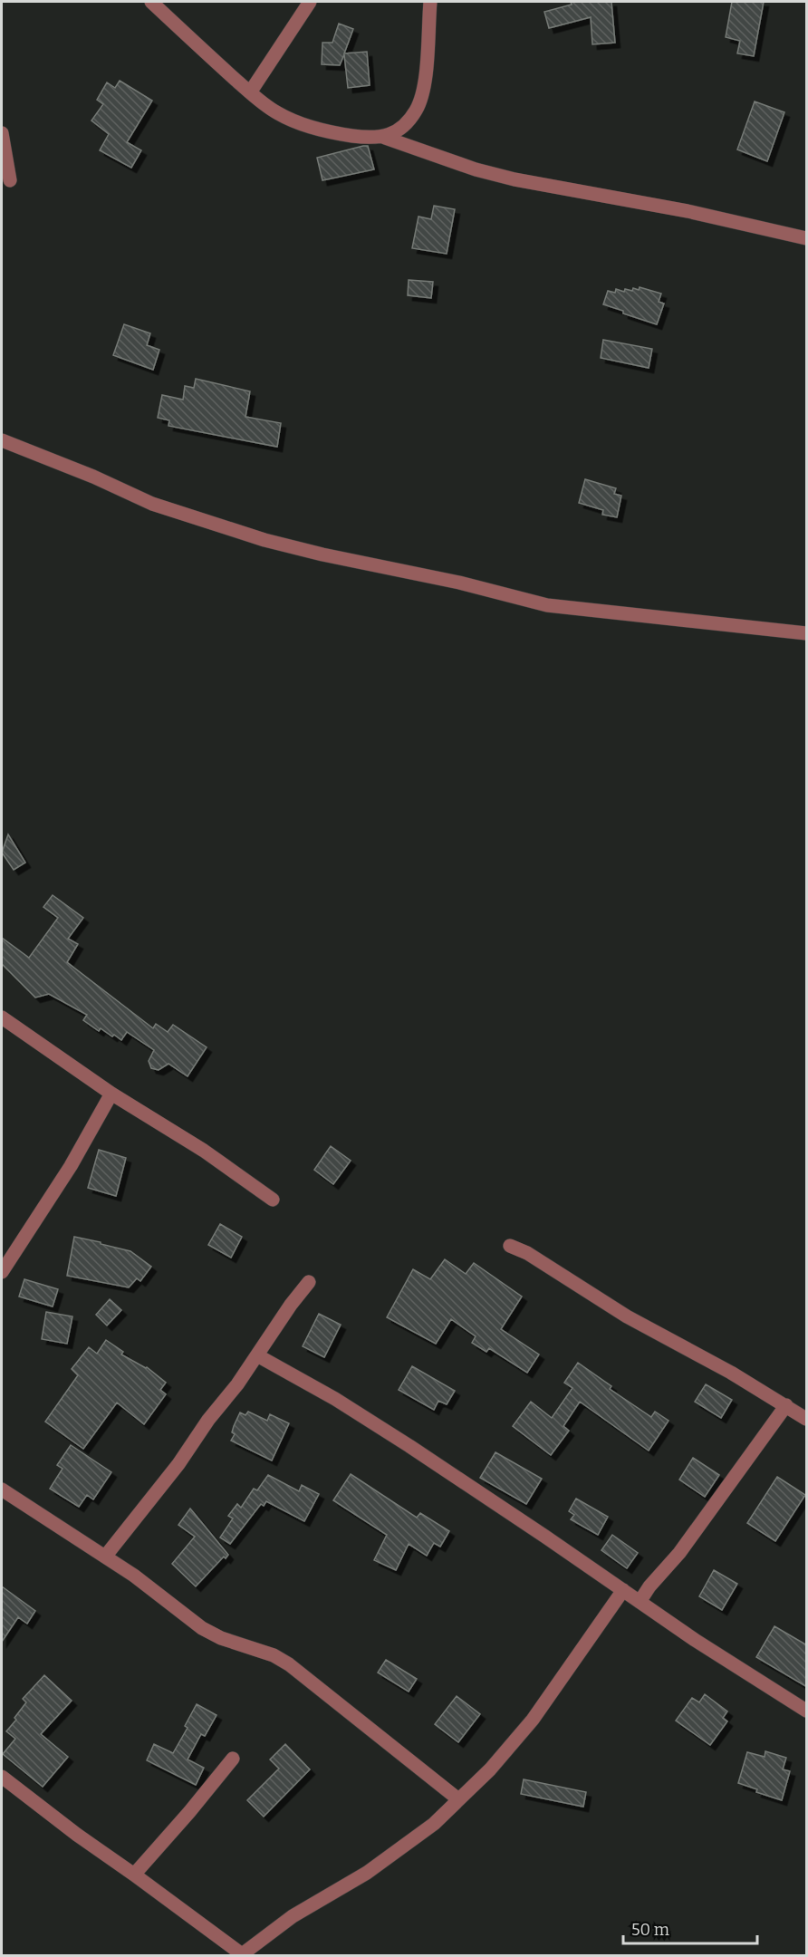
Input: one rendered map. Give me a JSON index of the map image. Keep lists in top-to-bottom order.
{
  "scale_bar": "50 m"
}
